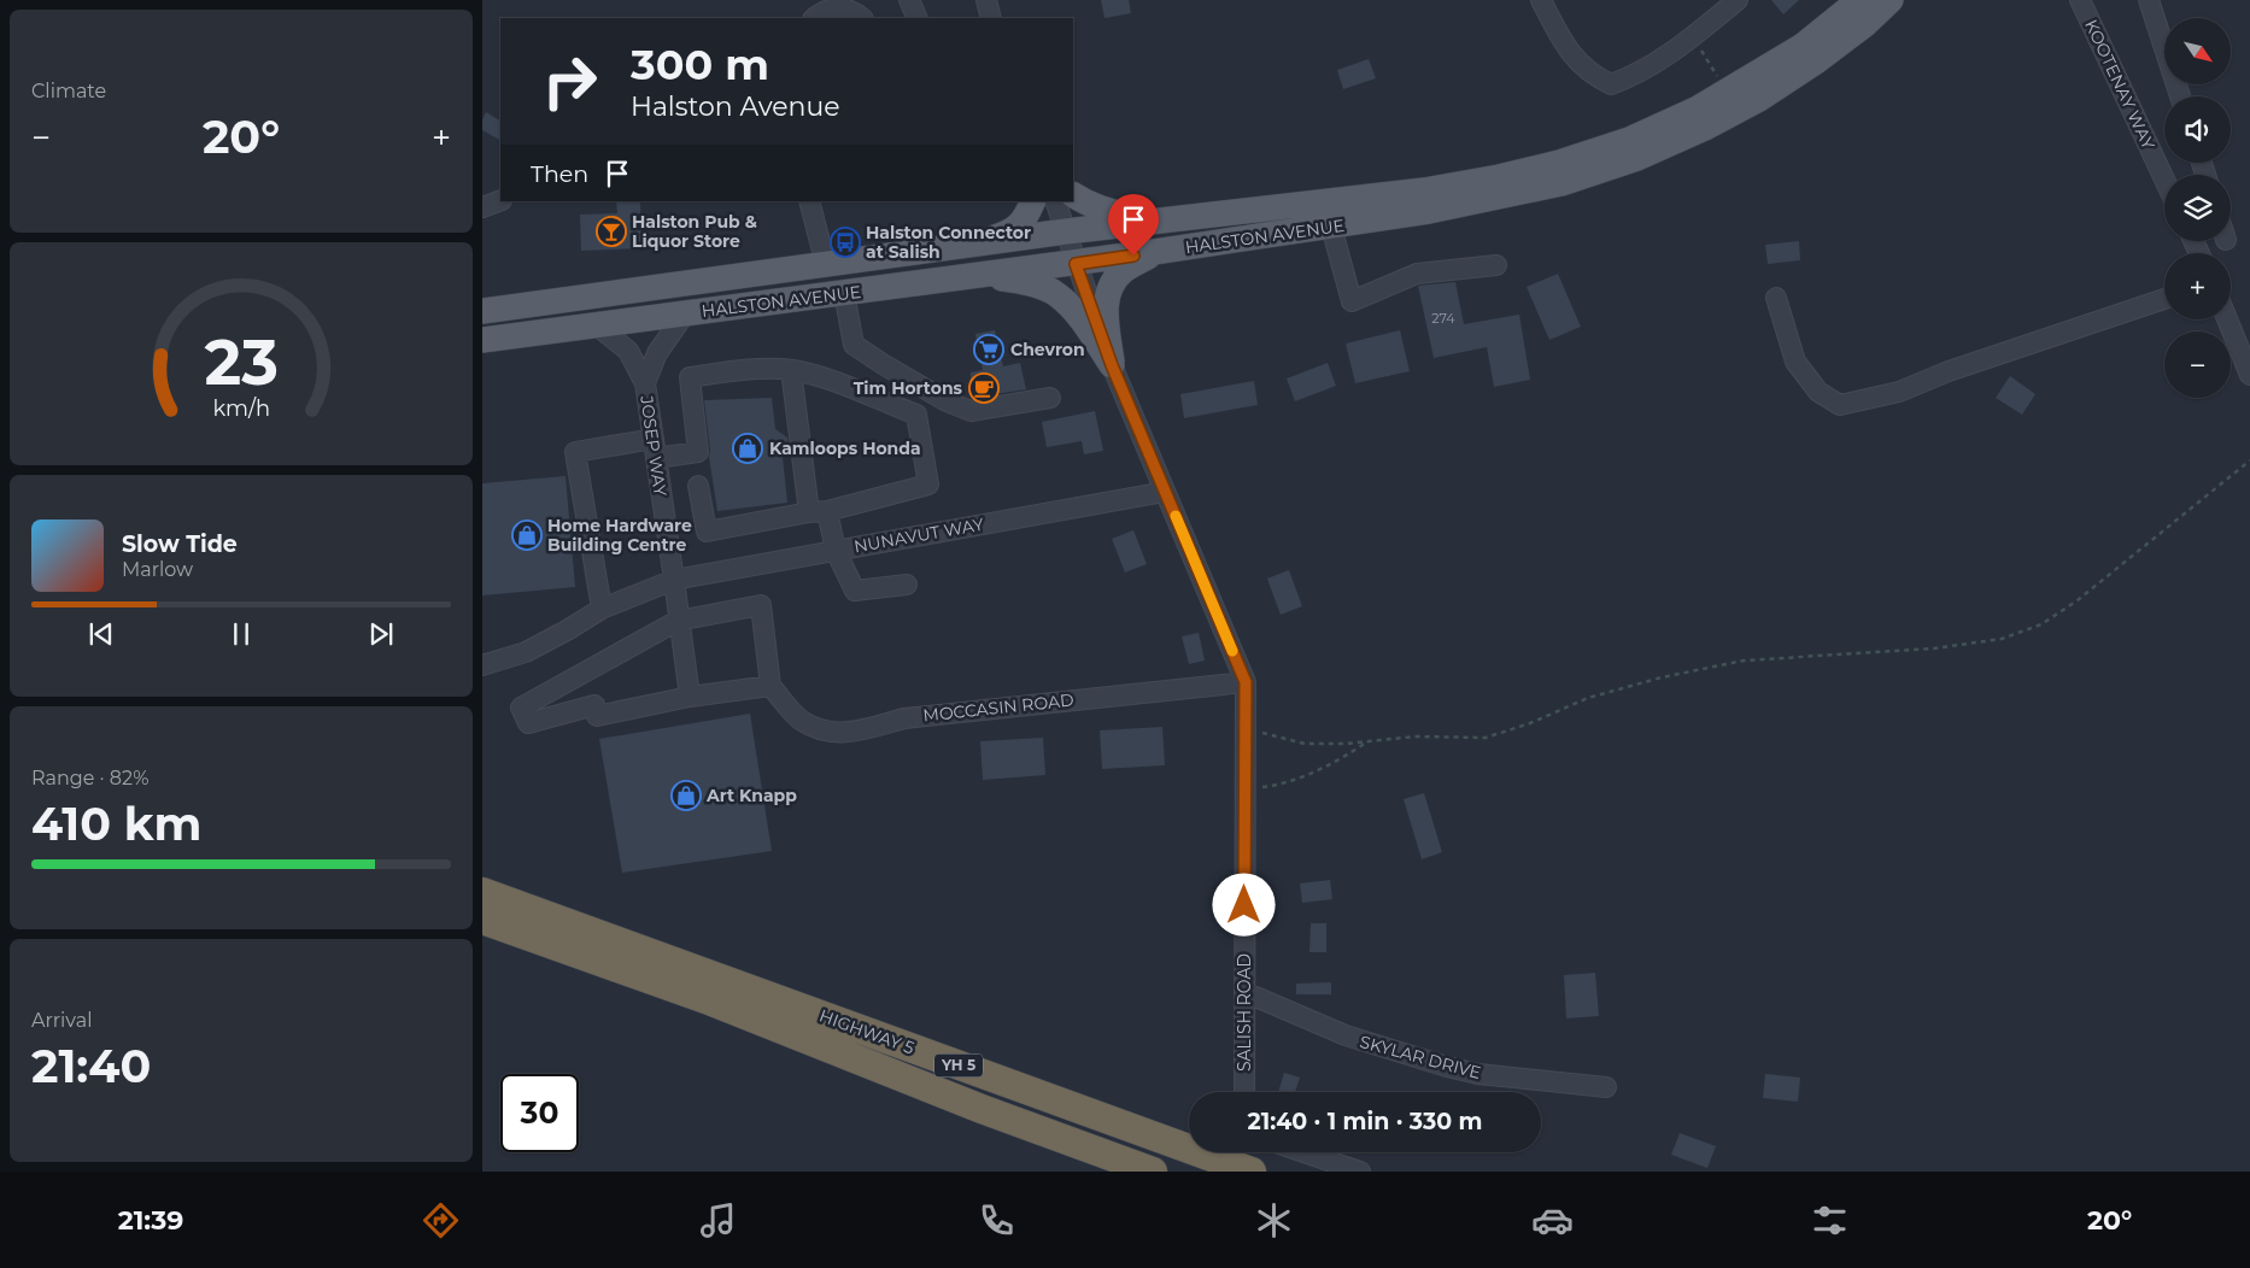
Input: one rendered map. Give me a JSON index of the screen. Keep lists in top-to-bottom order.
{
  "streets": {
    "highway": ["HIGHWAY 5", "YH 5"],
    "main road": ["HALSTON AVENUE"],
    "street": [
      "KOOTENAY WAY",
      "JOSEP WAY",
      "NUNAVUT WAY",
      "MOCCASIN ROAD",
      "SALISH ROAD",
      "SKYLAR DRIVE"
    ]
  },
  "crossings": [
    ["HALSTON AVENUE", "JOSEP WAY"],
    ["HALSTON AVENUE", "SALISH ROAD"],
    ["JOSEP WAY", "NUNAVUT WAY"],
    ["NUNAVUT WAY", "SALISH ROAD"],
    ["MOCCASIN ROAD", "SALISH ROAD"],
    ["SALISH ROAD", "SKYLAR DRIVE"]
  ],
  "places": {
    "bar": ["Halston Pub & Liquor Store"],
    "bus stop": ["Halston Connector at Salish"],
    "supermarket": ["Chevron"],
    "cafe": ["Tim Hortons"],
    "shop": ["Kamloops Honda", "Home Hardware Building Centre", "Art Knapp"]
  },
  "house_numbers": ["274"],
  "north": "bottom right",
  "page": {
    "tile": [
      "Climate",
      ["Range · 82%", "410 km"],
      ["Arrival", "21:40"]
    ],
    "map_buttons": ["+", "−"],
    "turn": ["300 m", "Halston Avenue"],
    "heat": ["−", "20°", "+"],
    "then": "Then",
    "song": ["Slow Tide", "Marlow"],
    "limit": "30",
    "trip": "21:40 · 1 min · 330 m",
    "tabs": ["21:39", "20°"],
    "gauge": ["23", "km/h"]
  }
}
